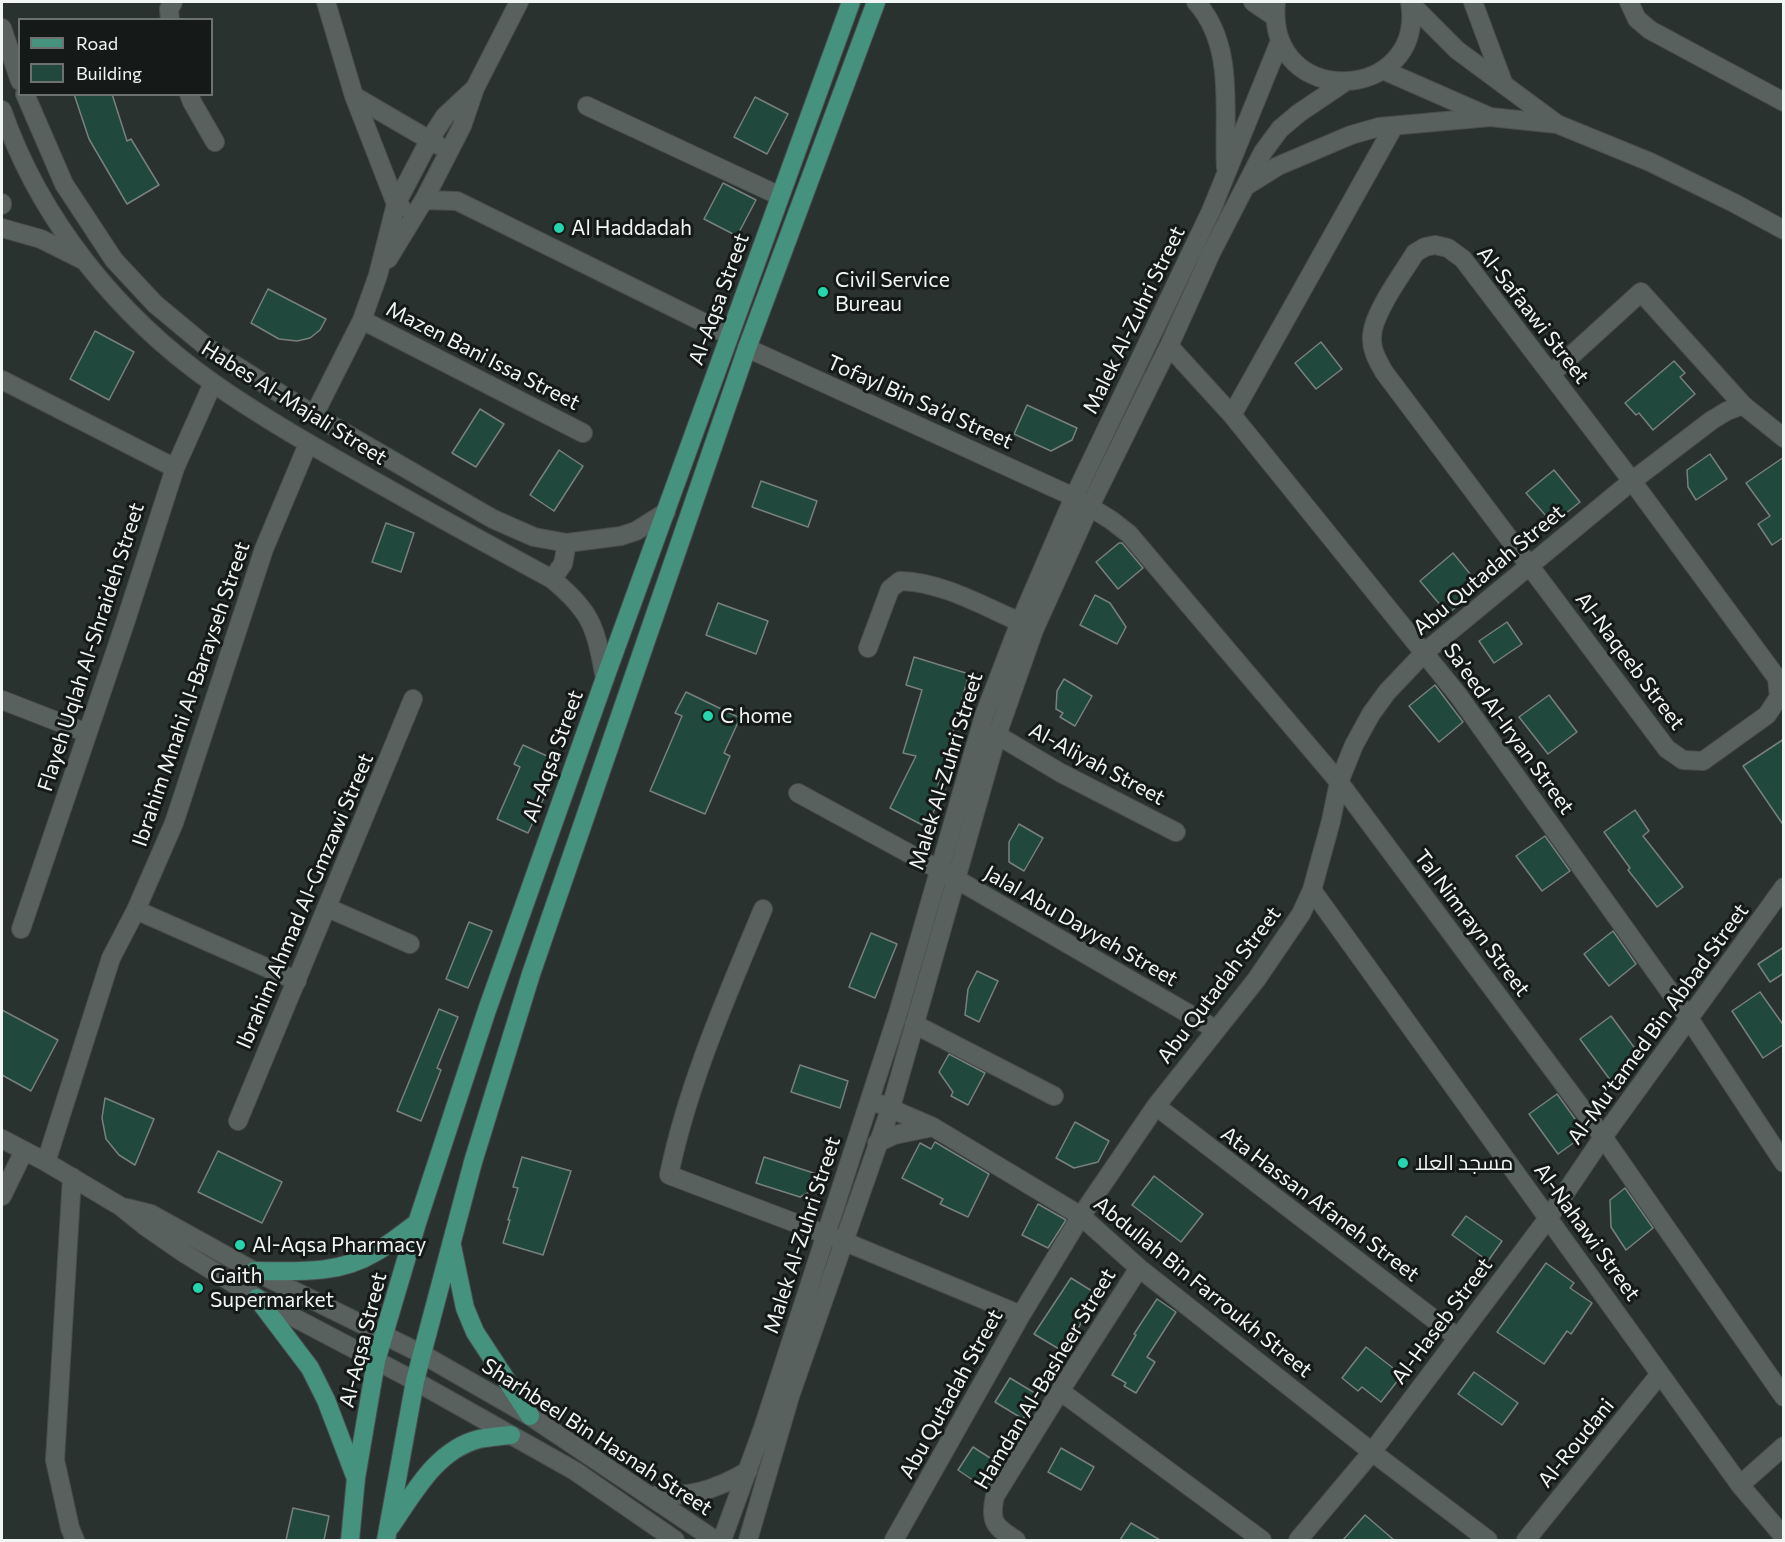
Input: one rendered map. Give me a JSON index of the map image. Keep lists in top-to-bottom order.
{
  "streets": {
    "main road": ["Al-Aqsa Street"],
    "street": [
      "Al-Safaawi Street",
      "Malek Al-Zuhri Street",
      "Mazen Bani Issa Street",
      "Tofayl Bin Sa’d Street",
      "Habes Al-Majali Street",
      "Abu Qutadah Street",
      "Flayeh Uqlah Al-Shraideh Street",
      "Al-Naqeeb Street",
      "Ibrahim Mnahi Al-Barayseh Street",
      "Sa’eed Al-Iryan Street",
      "Al-Aliyah Street",
      "Ibrahim Ahmad Al-Gmzawi Street",
      "Tal Nimrayn Street",
      "Jalal Abu Dayyeh Street",
      "Al-Mu’tamed Bin Abbad Street",
      "Ata Hassan Afaneh Street",
      "Al-Nahawi Street",
      "Abdullah Bin Farroukh Street",
      "Al-Haseb Street",
      "Hamdan Al-Basheer Street",
      "Sharhbeel Bin Hasnah Street",
      "Al-Roudani"
    ]
  },
  "crossings": [
    ["Al-Aqsa Street", "Tofayl Bin Sa’d Street"],
    ["Al-Aqsa Street", "Habes Al-Majali Street"],
    ["Al-Aqsa Street", "Sharhbeel Bin Hasnah Street"],
    ["Al-Safaawi Street", "Abu Qutadah Street"],
    ["Al-Safaawi Street", "Al-Naqeeb Street"],
    ["Malek Al-Zuhri Street", "Tofayl Bin Sa’d Street"],
    ["Malek Al-Zuhri Street", "Sa’eed Al-Iryan Street"],
    ["Malek Al-Zuhri Street", "Al-Aliyah Street"],
    ["Malek Al-Zuhri Street", "Tal Nimrayn Street"],
    ["Malek Al-Zuhri Street", "Jalal Abu Dayyeh Street"],
    ["Malek Al-Zuhri Street", "Abdullah Bin Farroukh Street"],
    ["Tofayl Bin Sa’d Street", "Tal Nimrayn Street"],
    ["Habes Al-Majali Street", "Flayeh Uqlah Al-Shraideh Street"],
    ["Habes Al-Majali Street", "Ibrahim Mnahi Al-Barayseh Street"],
    ["Abu Qutadah Street", "Al-Naqeeb Street"],
    ["Abu Qutadah Street", "Sa’eed Al-Iryan Street"],
    ["Abu Qutadah Street", "Tal Nimrayn Street"],
    ["Abu Qutadah Street", "Jalal Abu Dayyeh Street"],
    ["Abu Qutadah Street", "Ata Hassan Afaneh Street"],
    ["Abu Qutadah Street", "Al-Nahawi Street"],
    ["Abu Qutadah Street", "Abdullah Bin Farroukh Street"],
    ["Sa’eed Al-Iryan Street", "Al-Mu’tamed Bin Abbad Street"],
    ["Tal Nimrayn Street", "Al-Mu’tamed Bin Abbad Street"],
    ["Al-Mu’tamed Bin Abbad Street", "Al-Nahawi Street"],
    ["Al-Mu’tamed Bin Abbad Street", "Al-Haseb Street"],
    ["Ata Hassan Afaneh Street", "Al-Haseb Street"],
    ["Al-Nahawi Street", "Al-Haseb Street"],
    ["Al-Nahawi Street", "Al-Roudani"],
    ["Abdullah Bin Farroukh Street", "Al-Haseb Street"],
    ["Abdullah Bin Farroukh Street", "Hamdan Al-Basheer Street"]
  ],
  "places": [
    "Al Haddadah",
    "Civil Service Bureau",
    "C home",
    "مسجد العلا",
    "Al-Aqsa Pharmacy",
    "Gaith Supermarket"
  ],
  "legend": ["Road", "Building"]
}
